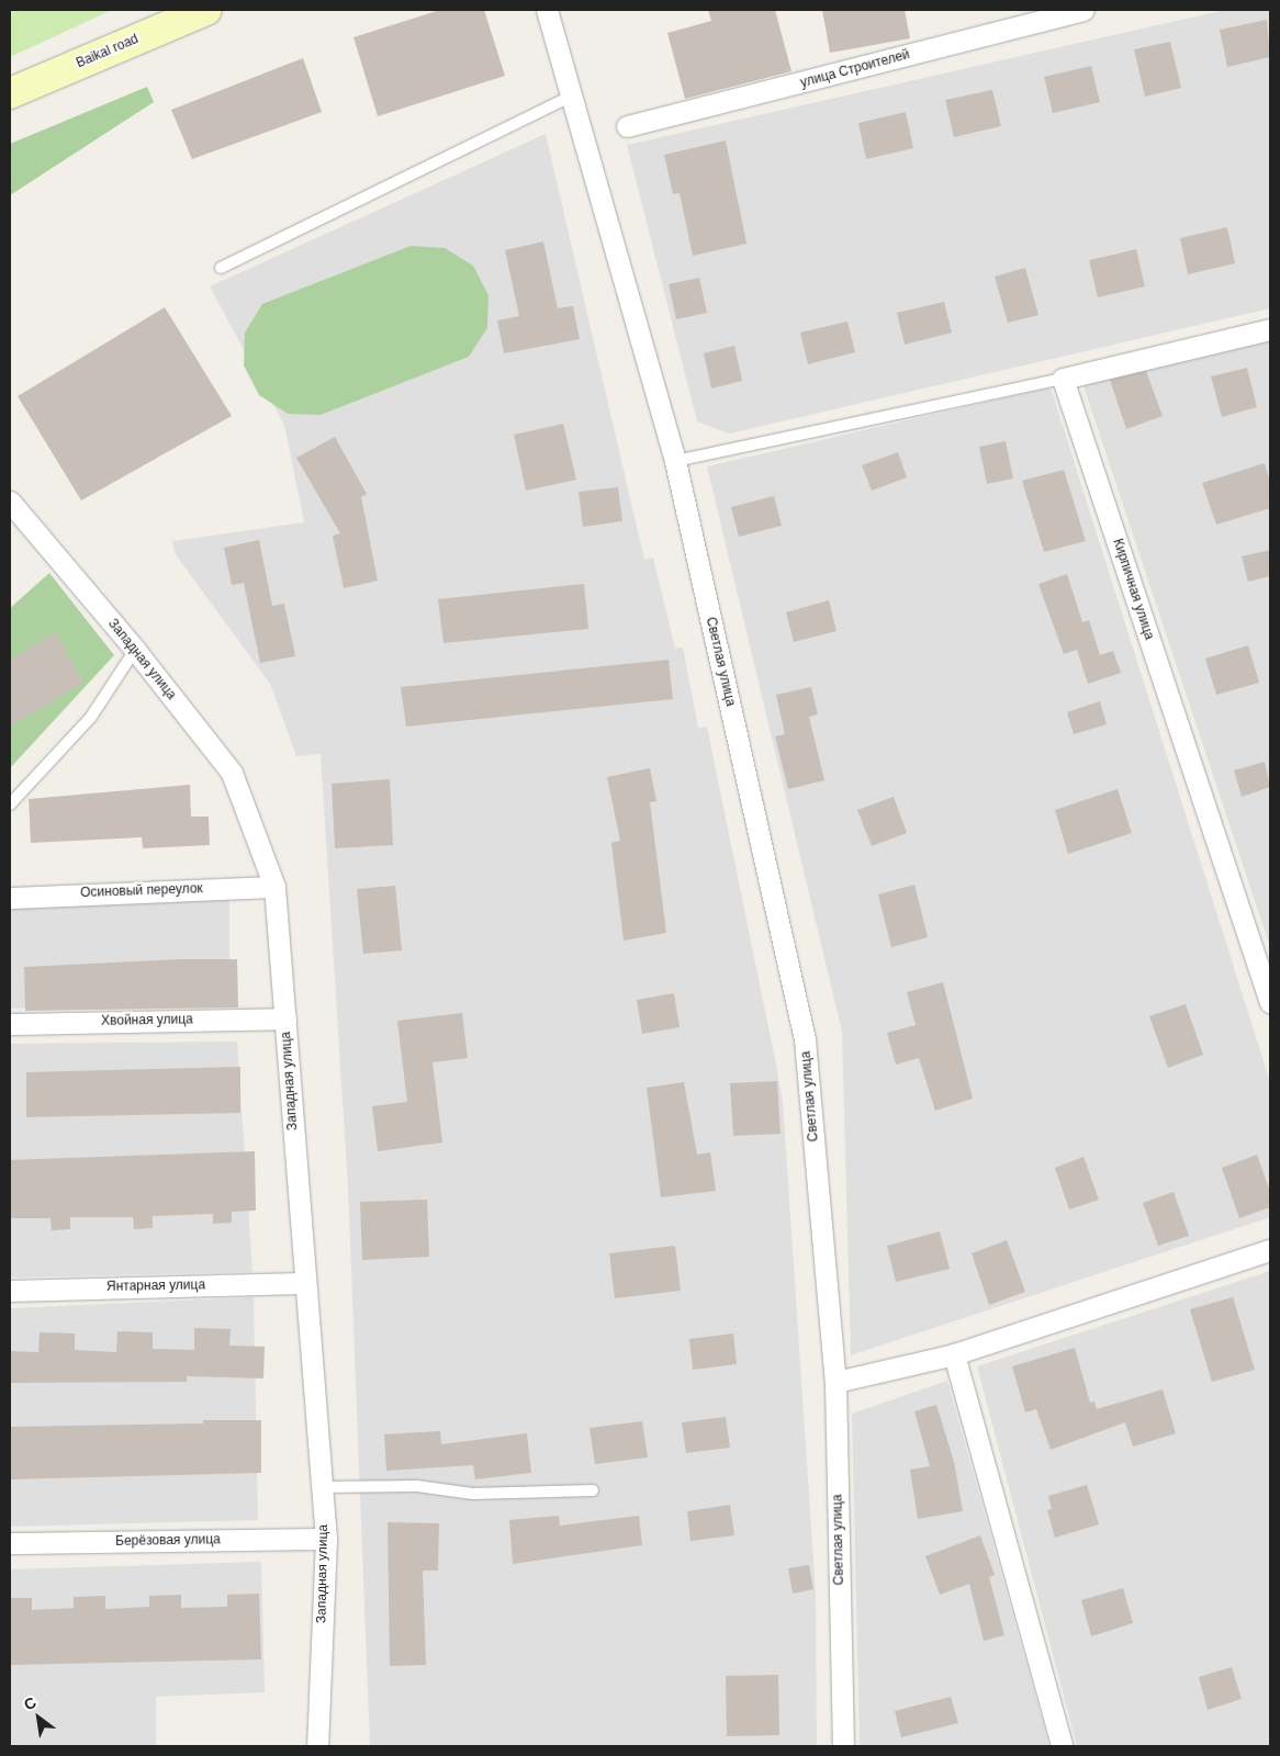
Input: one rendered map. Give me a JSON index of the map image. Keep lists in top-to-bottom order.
{
  "streets": {
    "main road": ["Baikal road"],
    "street": [
      "улица Строителей",
      "Кирпичная улица",
      "Западная улица",
      "Светлая улица",
      "Осиновый переулок",
      "Хвойная улица",
      "Янтарная улица",
      "Берёзовая улица"
    ]
  },
  "crossings": [
    ["Западная улица", "Осиновый переулок"],
    ["Западная улица", "Хвойная улица"],
    ["Западная улица", "Янтарная улица"],
    ["Западная улица", "Берёзовая улица"]
  ],
  "north": "top left"
}
